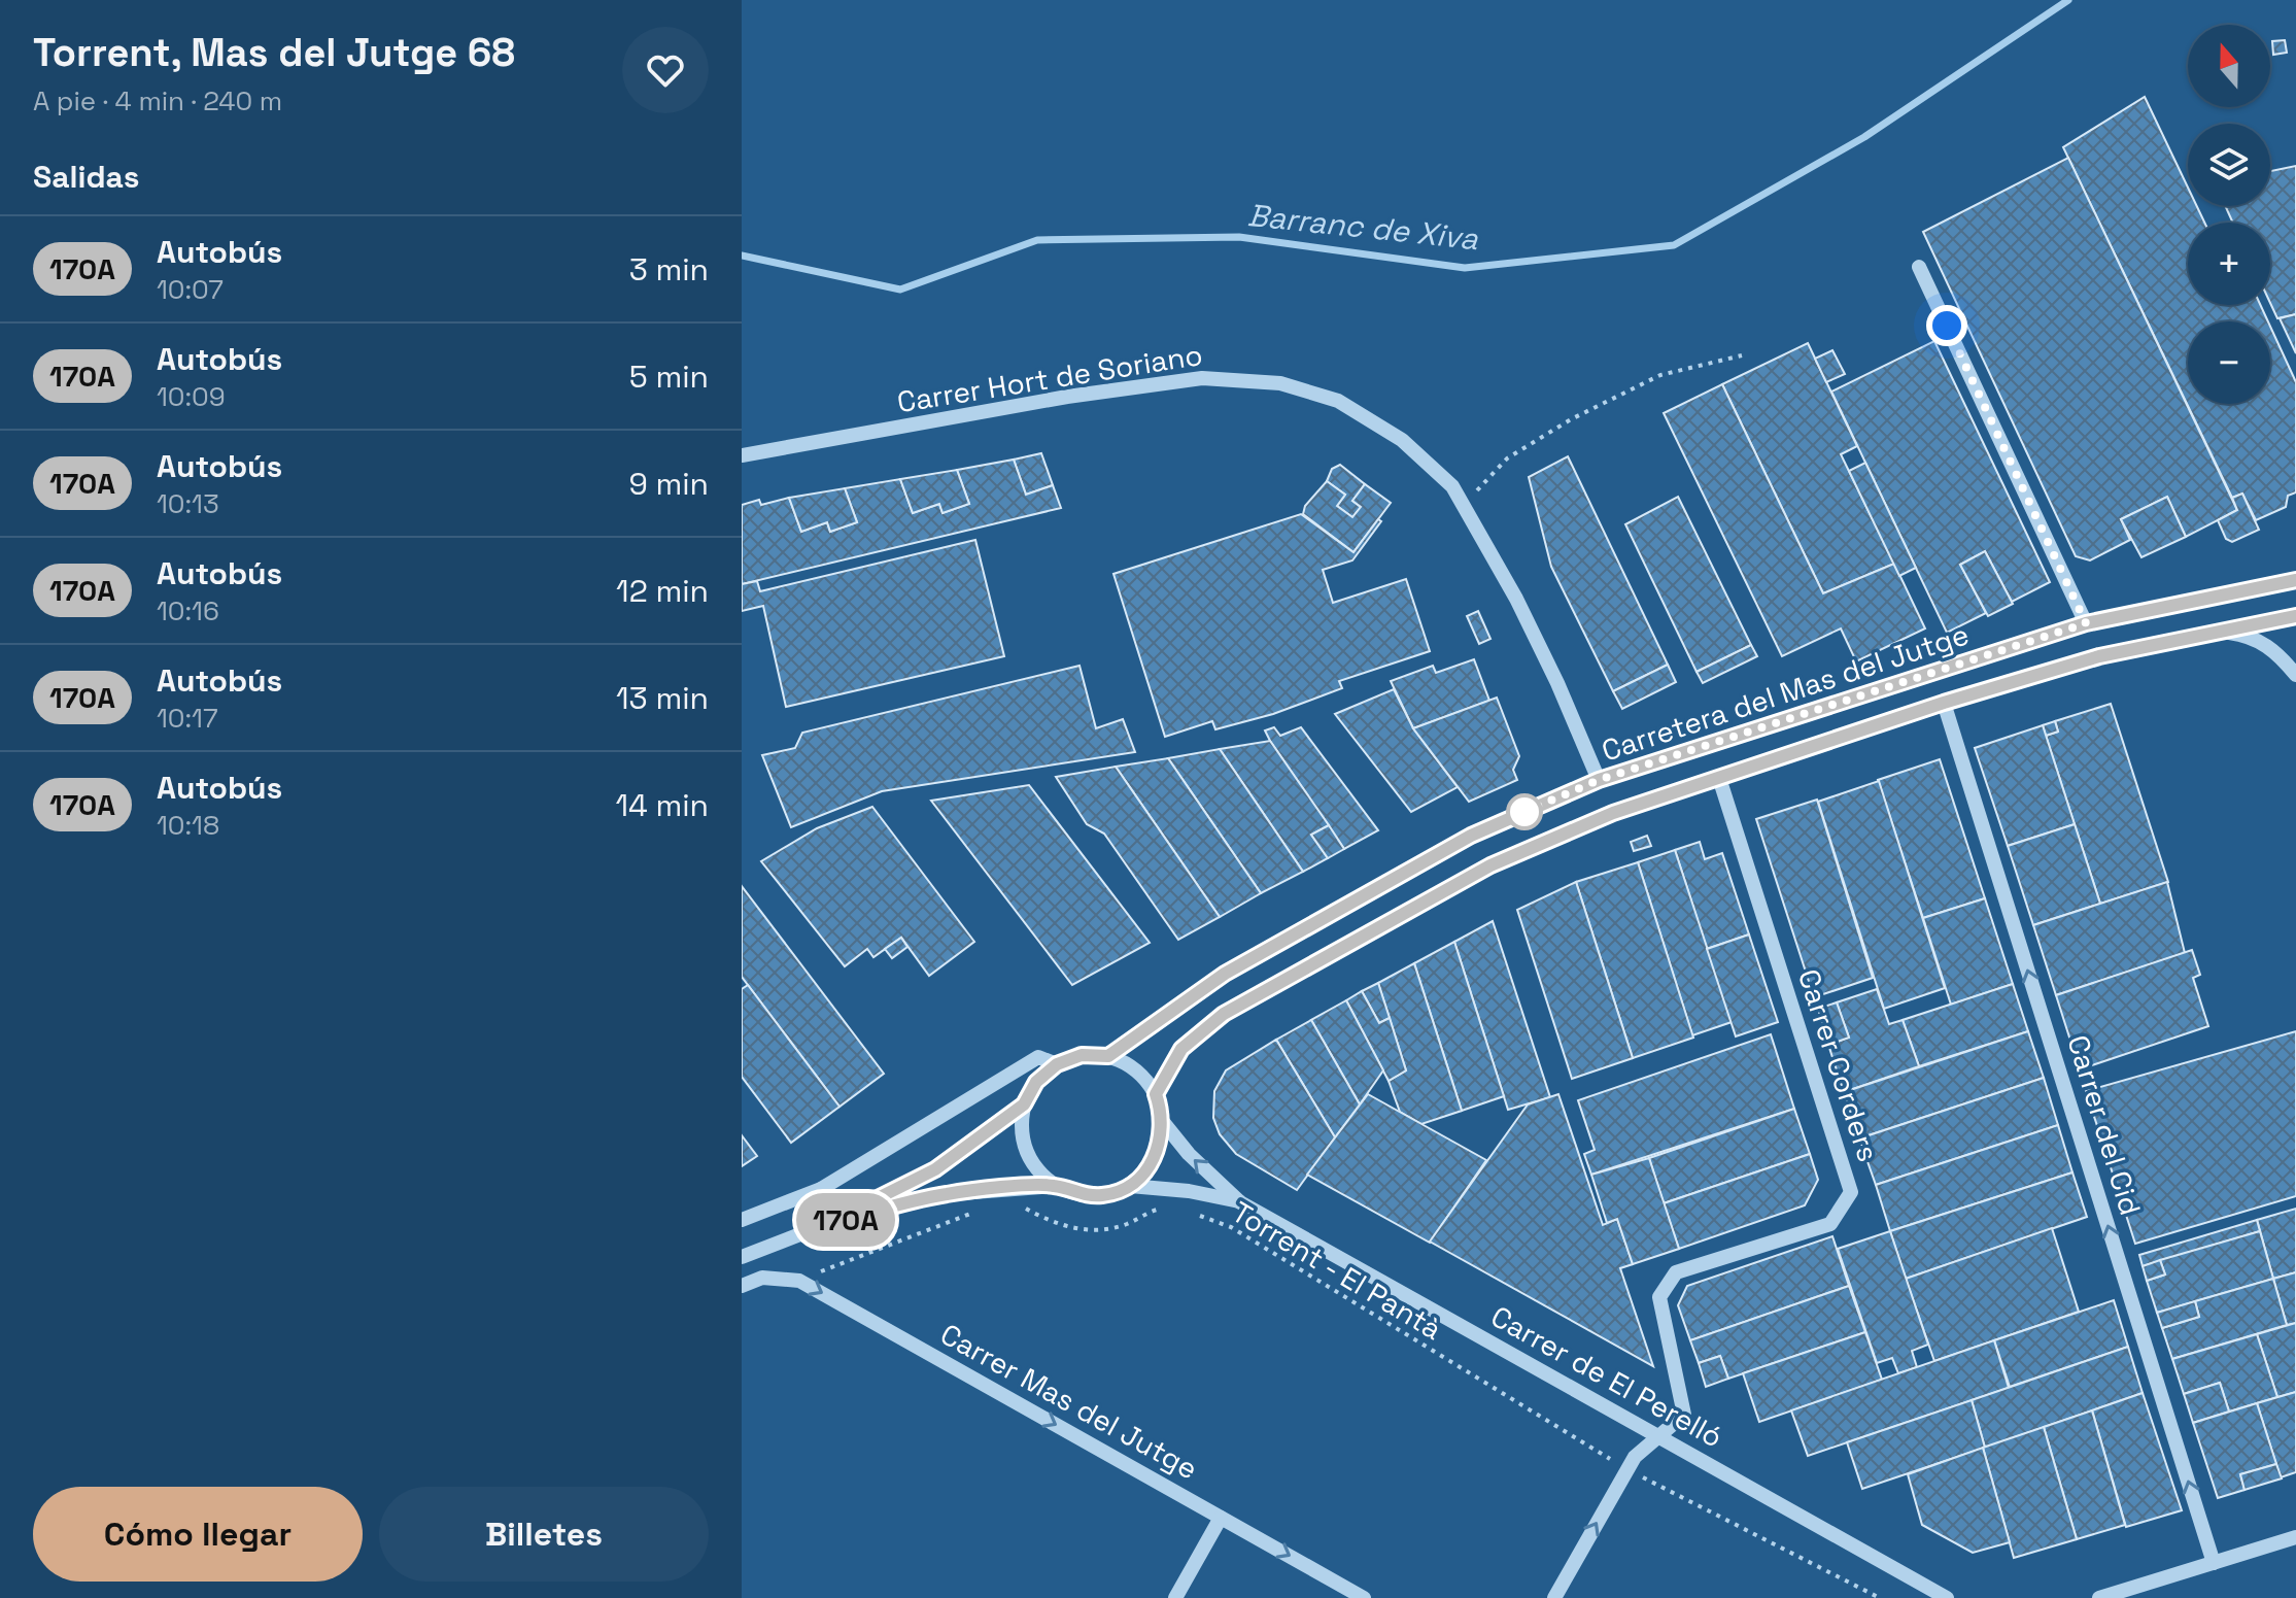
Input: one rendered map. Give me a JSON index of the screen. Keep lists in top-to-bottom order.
{
  "streets": {
    "street": [
      "Carrer Hort de Soriano",
      "Carretera del Mas del Jutge",
      "Carrer Corders",
      "Carrer del Cid",
      "Carrer de El Perelló",
      "Carrer Mas del Jutge"
    ],
    "path": ["Torrent - El Pantà"]
  },
  "crossings": [
    ["Carrer Hort de Soriano", "Carretera del Mas del Jutge"],
    ["Carretera del Mas del Jutge", "Carrer Corders"],
    ["Carretera del Mas del Jutge", "Carrer del Cid"],
    ["Carrer Corders", "Carrer de El Perelló"]
  ],
  "one_way": ["Carrer del Cid", "Carrer Mas del Jutge"],
  "water": ["Barranc de Xiva"],
  "lines": ["bus line 170A"],
  "north": "top",
  "page": {
    "heading": [
      ["Torrent, Mas del Jutge 68", "A pie · 4 min · 240 m"],
      "Salidas"
    ],
    "on_map": "170A",
    "map_buttons": ["+", "−"],
    "list": [
      {
        "mark": "170A",
        "name": "Autobús",
        "note": "10:07",
        "value": "3 min"
      },
      {
        "mark": "170A",
        "name": "Autobús",
        "note": "10:09",
        "value": "5 min"
      },
      {
        "mark": "170A",
        "name": "Autobús",
        "note": "10:13",
        "value": "9 min"
      },
      {
        "mark": "170A",
        "name": "Autobús",
        "note": "10:16",
        "value": "12 min"
      },
      {
        "mark": "170A",
        "name": "Autobús",
        "note": "10:17",
        "value": "13 min"
      },
      {
        "mark": "170A",
        "name": "Autobús",
        "note": "10:18",
        "value": "14 min"
      }
    ],
    "buttons": ["Cómo llegar", "Billetes"]
  }
}
